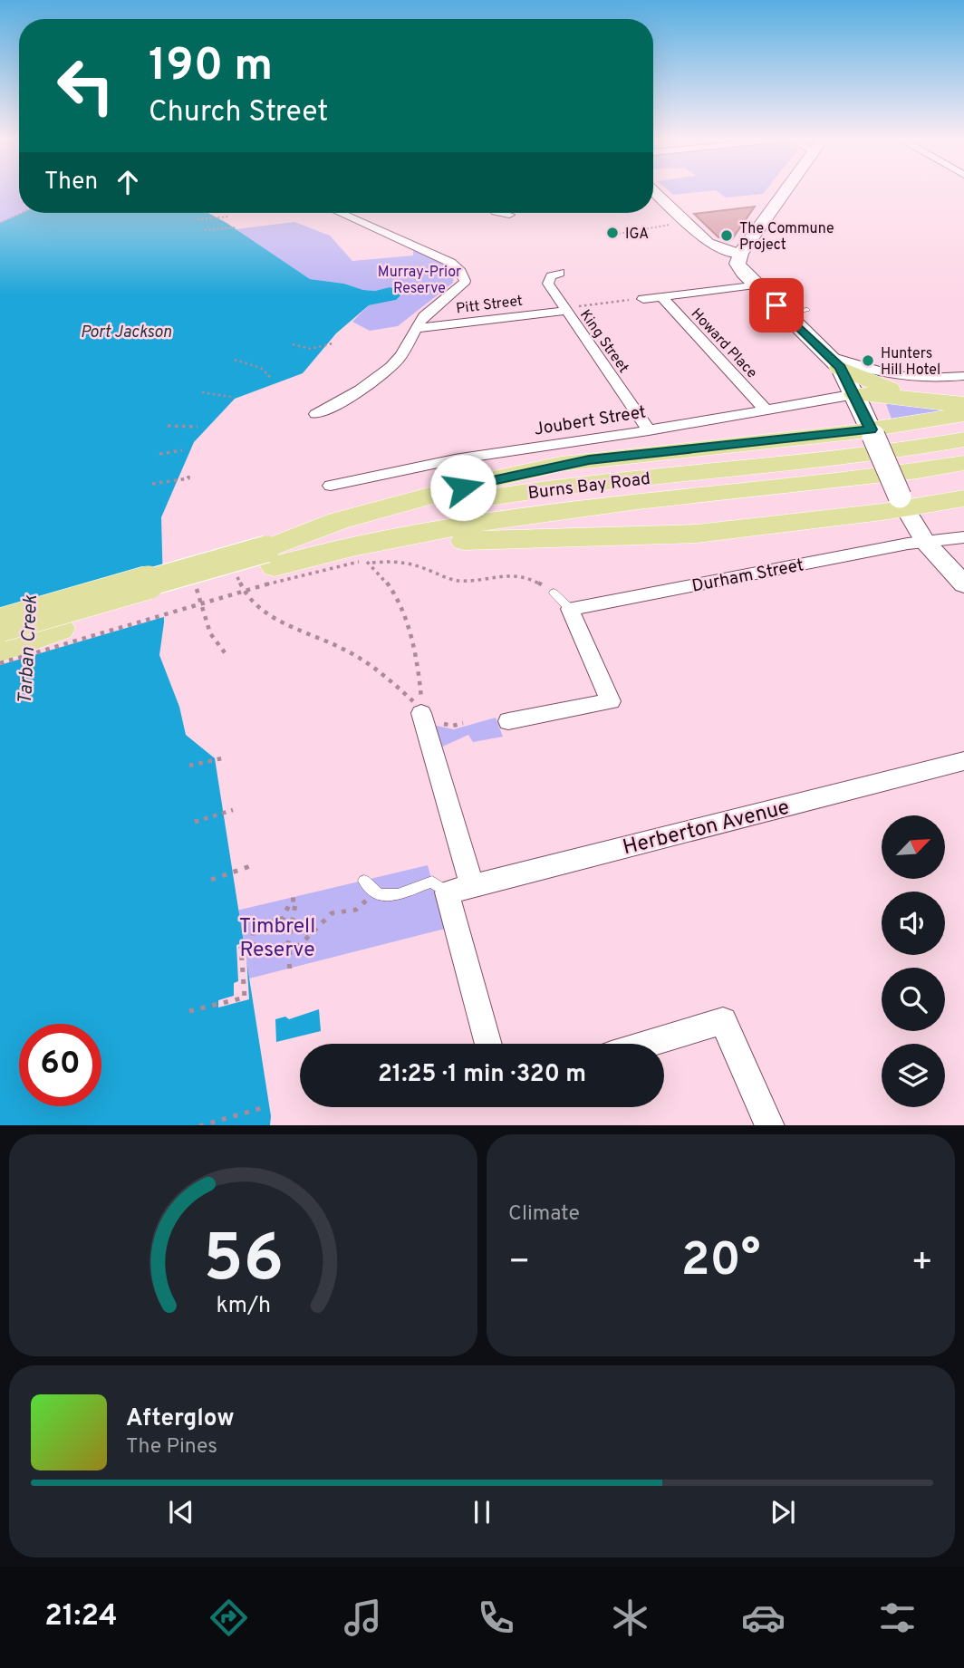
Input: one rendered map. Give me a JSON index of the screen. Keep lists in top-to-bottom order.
{
  "streets": {
    "main road": ["Burns Bay Road"],
    "street": [
      "Pitt Street",
      "King Street",
      "Howard Place",
      "Joubert Street",
      "Durham Street",
      "Herberton Avenue"
    ]
  },
  "crossings": [
    ["Pitt Street", "King Street"],
    ["King Street", "Joubert Street"],
    ["Howard Place", "Joubert Street"]
  ],
  "water": ["Port Jackson", "Tarban Creek"],
  "parks": ["Murray-Prior Reserve", "Timbrell Reserve"],
  "places": ["IGA", "The Commune Project", "Hunters Hill Hotel"],
  "north": "top right",
  "page": {
    "turn": ["190 m", "Church Street"],
    "then": "Then",
    "limit": "60",
    "trip": "21:25 · 1 min · 320 m",
    "tile": "Climate",
    "heat": ["−", "20°", "+"],
    "song": ["Afterglow", "The Pines"],
    "tabs": "21:24",
    "gauge": ["56", "km/h"]
  }
}
